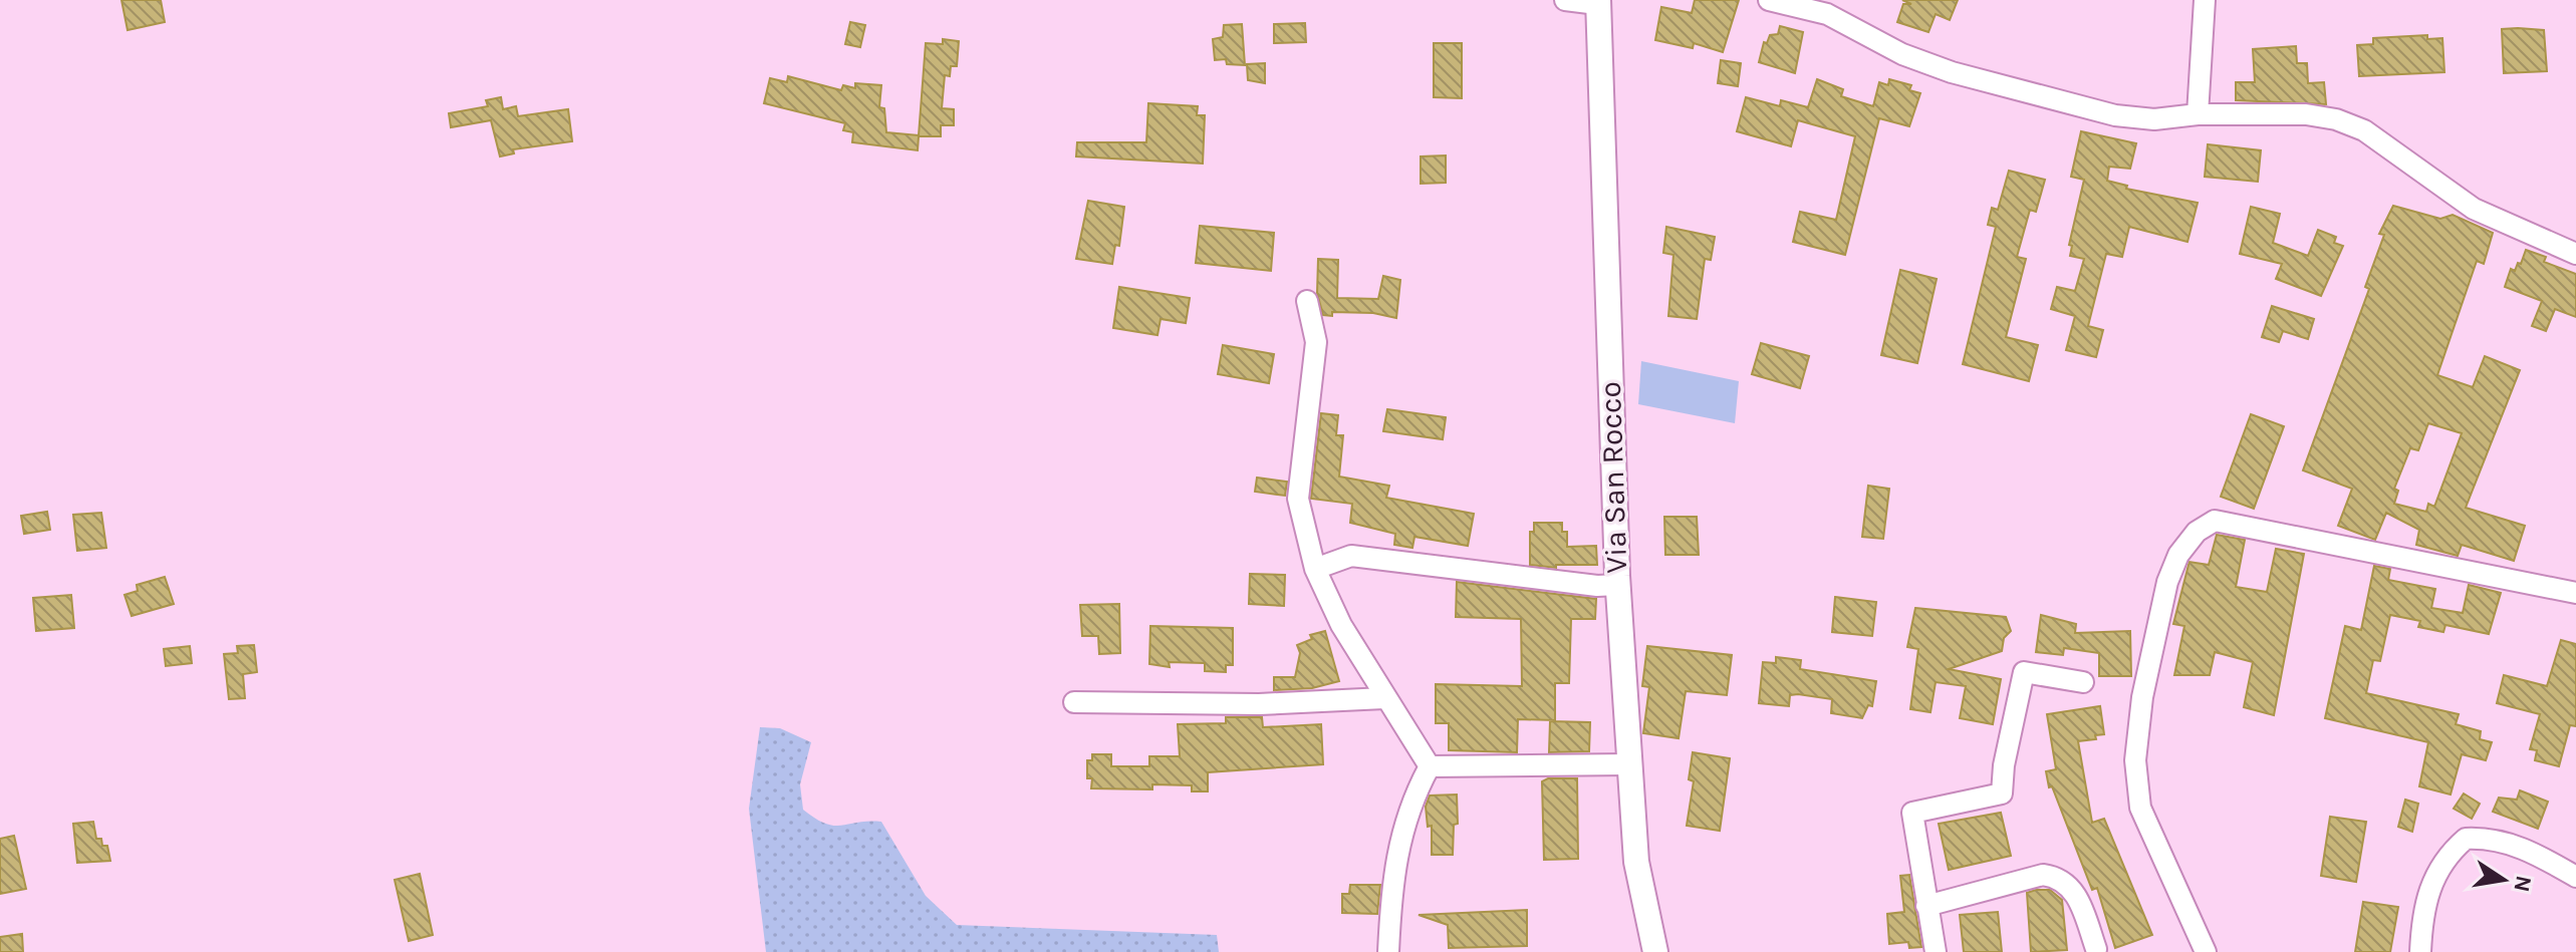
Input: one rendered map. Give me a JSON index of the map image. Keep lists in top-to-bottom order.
{
  "streets": {
    "street": ["Via San Rocco"]
  },
  "north": "right"
}
